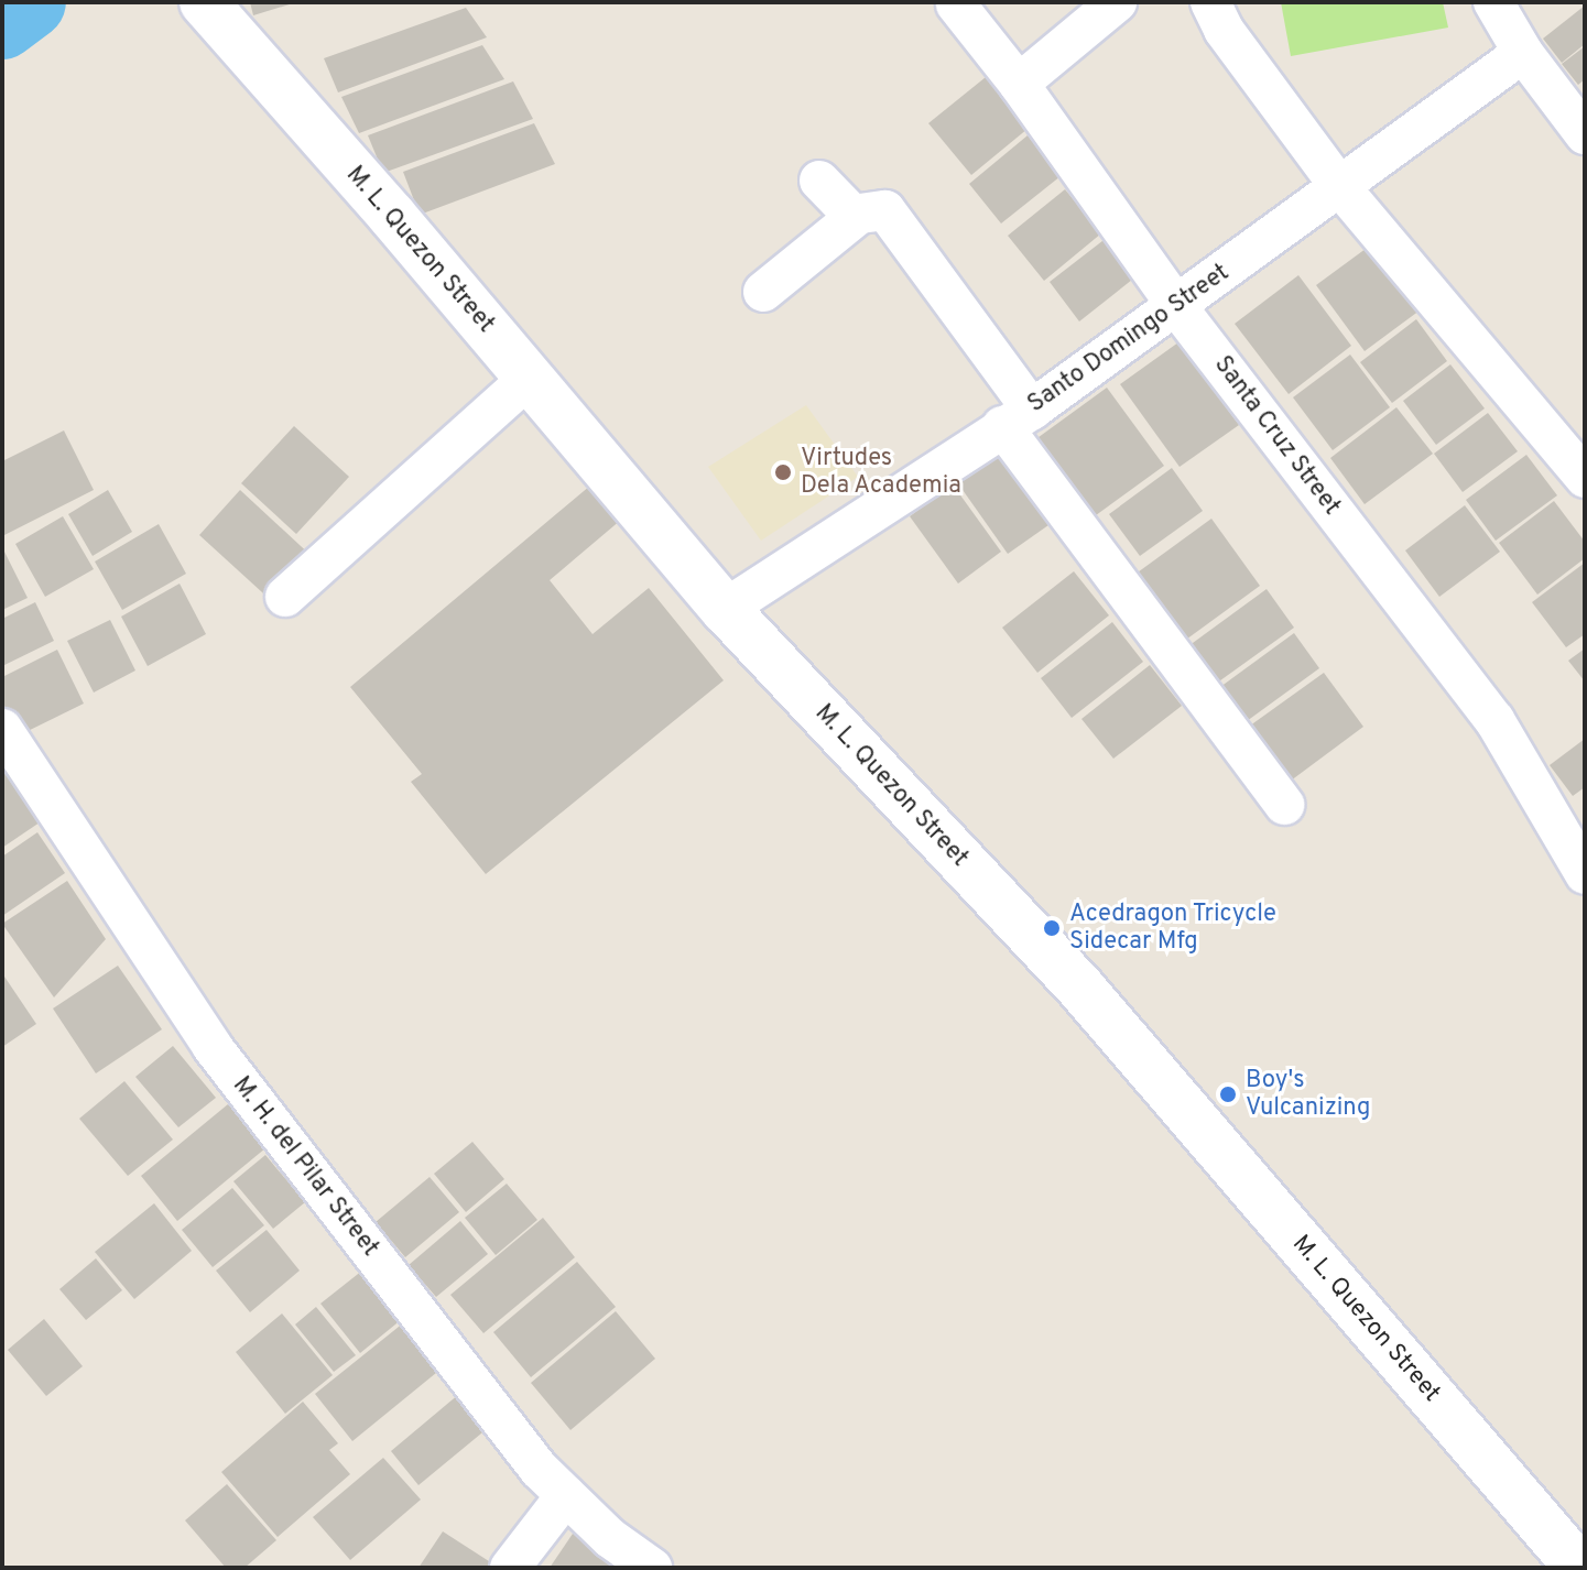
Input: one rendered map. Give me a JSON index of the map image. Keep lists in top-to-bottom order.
{
  "streets": {
    "street": [
      "M. L. Quezon Street",
      "Santo Domingo Street",
      "Santa Cruz Street",
      "M. H. del Pilar Street"
    ]
  },
  "crossings": [
    ["M. L. Quezon Street", "Santo Domingo Street"],
    ["Santo Domingo Street", "Santa Cruz Street"]
  ],
  "places": ["Virtudes Dela Academia", "Acedragon Tricycle Sidecar Mfg", "Boy's Vulcanizing"]
}
